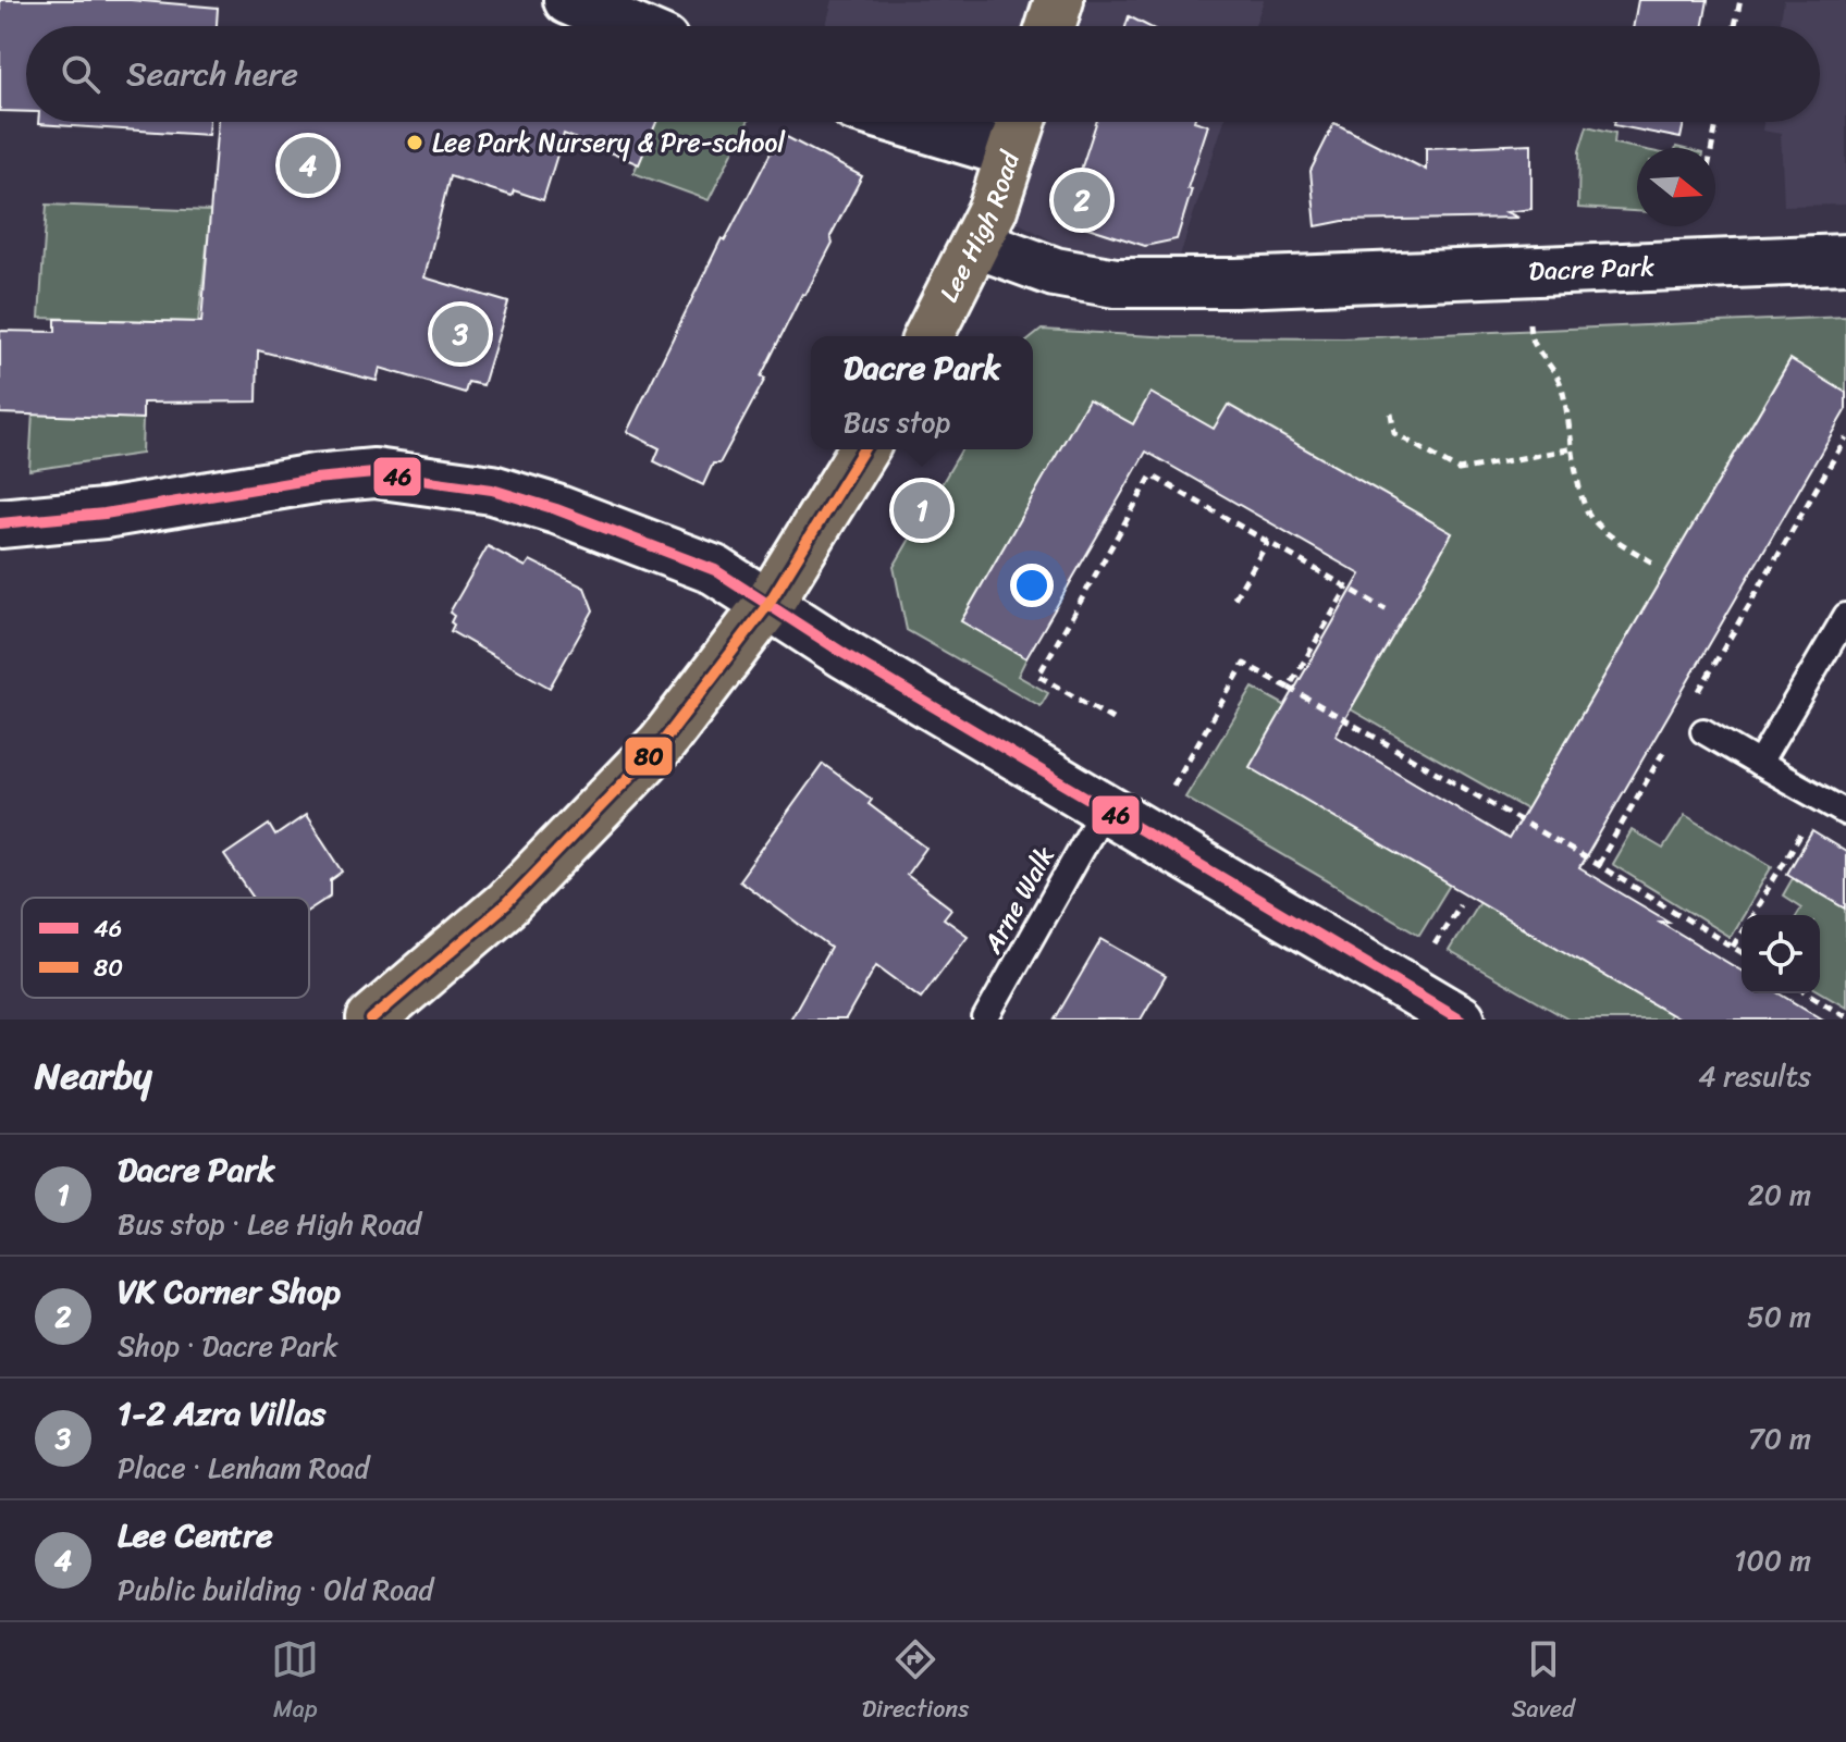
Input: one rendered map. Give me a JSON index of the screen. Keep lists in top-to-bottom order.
{
  "streets": {
    "highway": ["Lee High Road"],
    "street": ["Dacre Park"],
    "lane": ["Arne Walk"]
  },
  "crossings": [
    ["Lee High Road", "Dacre Park"]
  ],
  "places": ["Lee Park Nursery & Pre-school"],
  "lines": ["transit line 80", "transit line 46"],
  "legend": ["46", "80"],
  "north": "right",
  "page": {
    "search": "Search here",
    "pins": [
      "4",
      "2",
      "3",
      "1"
    ],
    "popup": ["Dacre Park", "Bus stop"],
    "heading": ["Nearby", "4 results"],
    "list": [
      {
        "mark": "1",
        "name": "Dacre Park",
        "note": "Bus stop · Lee High Road",
        "value": "20 m"
      },
      {
        "mark": "2",
        "name": "VK Corner Shop",
        "note": "Shop · Dacre Park",
        "value": "50 m"
      },
      {
        "mark": "3",
        "name": "1-2 Azra Villas",
        "note": "Place · Lenham Road",
        "value": "70 m"
      },
      {
        "mark": "4",
        "name": "Lee Centre",
        "note": "Public building · Old Road",
        "value": "100 m"
      }
    ],
    "nav": ["Map", "Directions", "Saved"]
  }
}
